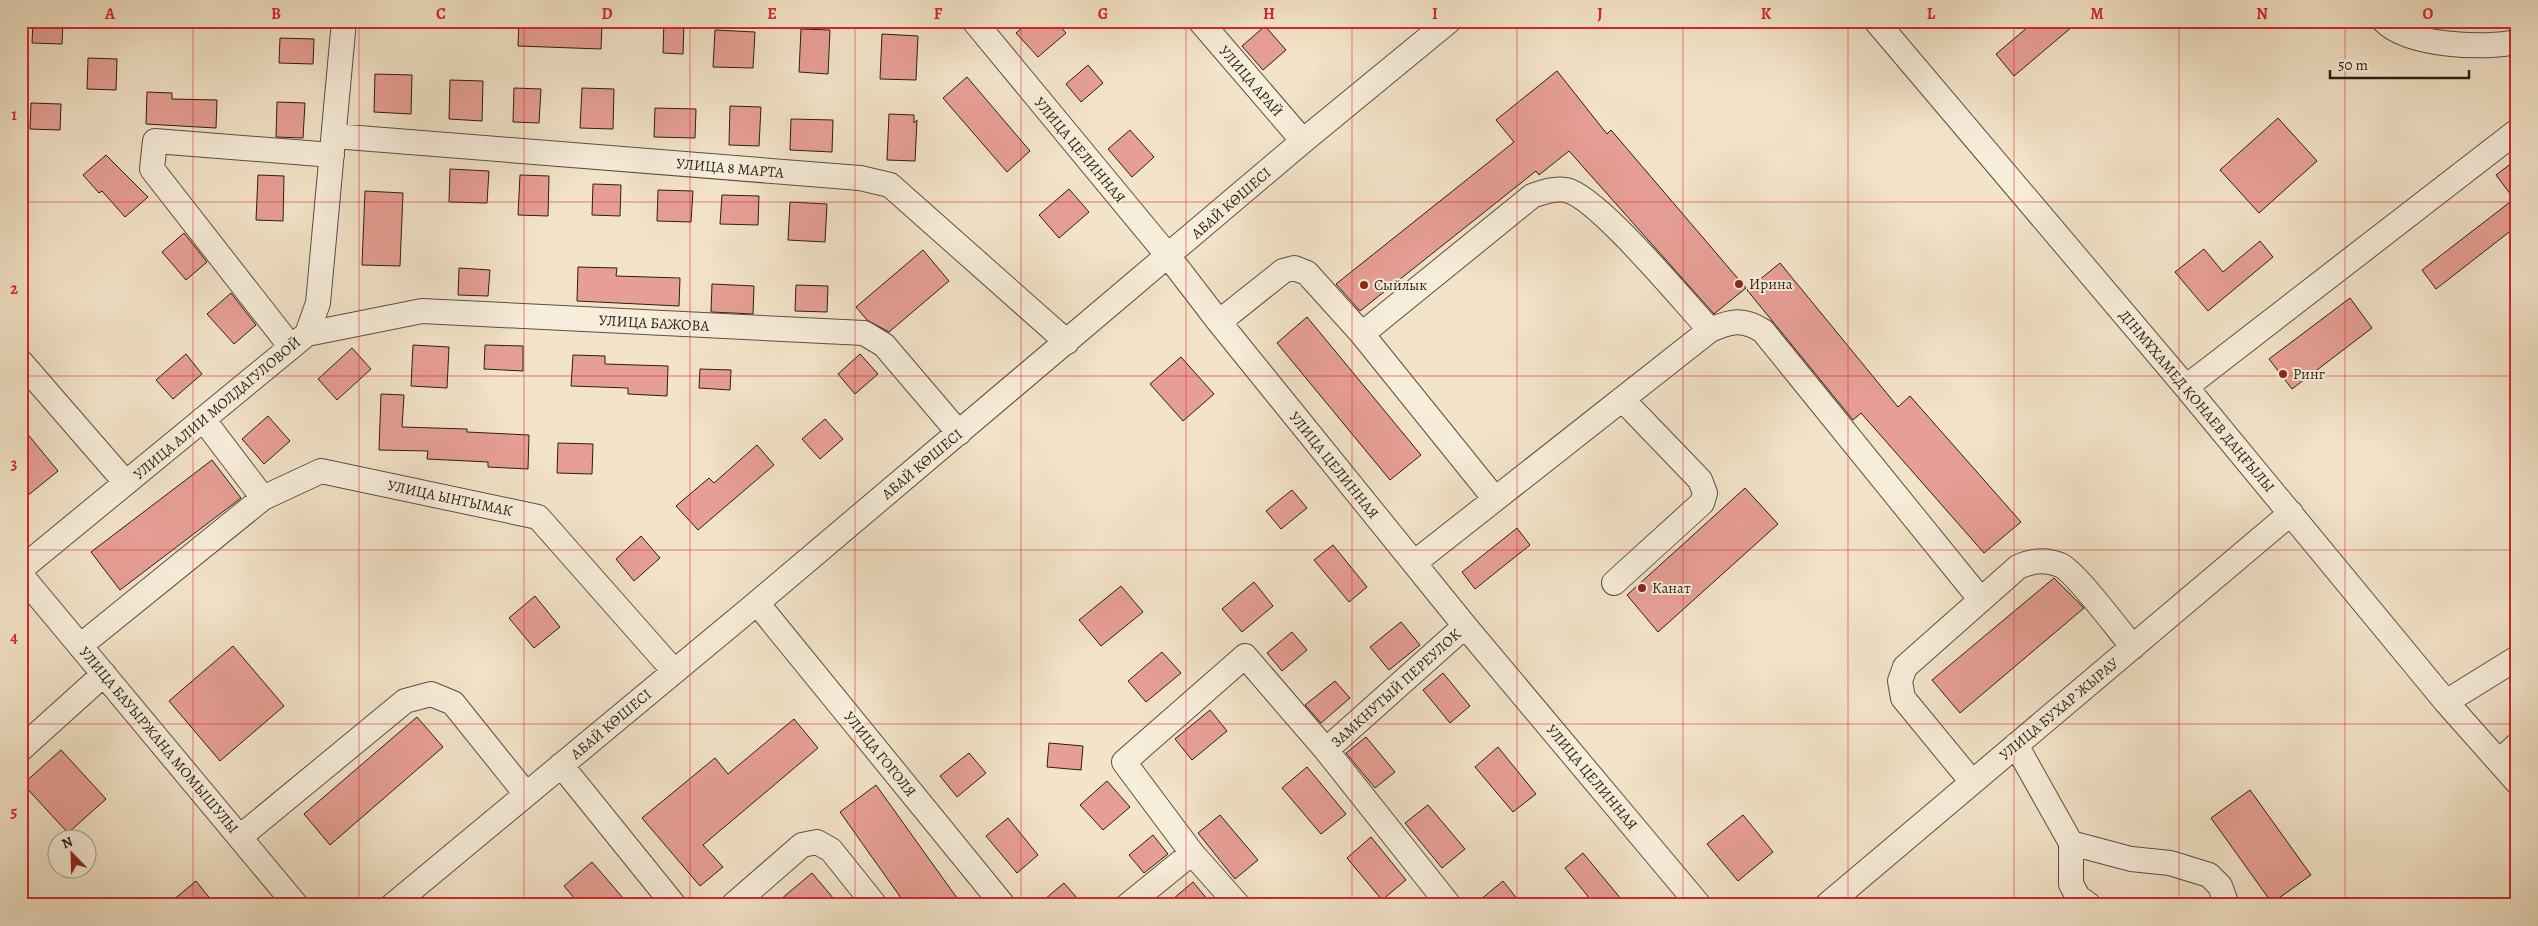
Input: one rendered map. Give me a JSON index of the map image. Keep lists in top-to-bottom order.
{
  "streets": {
    "street": [
      "УЛИЦА АРАЙ",
      "УЛИЦА ЦЕЛИННАЯ",
      "УЛИЦА 8 МАРТА",
      "АБАЙ КӨШЕСІ",
      "УЛИЦА БАЖОВА",
      "ДІНМҰХАМЕД ҚОНАЕВ ДАҢҒЫЛЫ",
      "УЛИЦА АЛИИ МОЛДАГУЛОВОЙ",
      "УЛИЦА ЫНТЫМАК",
      "ЗАМКНУТЫЙ ПЕРЕУЛОК",
      "УЛИЦА БУХАР ЖЫРАУ",
      "УЛИЦА БАУЫРЖАНА МОМЫШУЛЫ",
      "УЛИЦА ГОГОЛЯ"
    ]
  },
  "crossings": [
    ["УЛИЦА АРАЙ", "АБАЙ КӨШЕСІ"],
    ["УЛИЦА ЦЕЛИННАЯ", "АБАЙ КӨШЕСІ"],
    ["УЛИЦА ЦЕЛИННАЯ", "ЗАМКНУТЫЙ ПЕРЕУЛОК"],
    ["УЛИЦА 8 МАРТА", "АБАЙ КӨШЕСІ"],
    ["УЛИЦА 8 МАРТА", "УЛИЦА БАЖОВА"],
    ["УЛИЦА 8 МАРТА", "УЛИЦА АЛИИ МОЛДАГУЛОВОЙ"],
    ["АБАЙ КӨШЕСІ", "УЛИЦА БАЖОВА"],
    ["АБАЙ КӨШЕСІ", "УЛИЦА ЫНТЫМАК"],
    ["АБАЙ КӨШЕСІ", "УЛИЦА ГОГОЛЯ"],
    ["УЛИЦА БАЖОВА", "УЛИЦА АЛИИ МОЛДАГУЛОВОЙ"],
    ["ДІНМҰХАМЕД ҚОНАЕВ ДАҢҒЫЛЫ", "УЛИЦА БУХАР ЖЫРАУ"],
    ["УЛИЦА ЫНТЫМАК", "УЛИЦА БАУЫРЖАНА МОМЫШУЛЫ"]
  ],
  "places": [
    "Ирина",
    "Сыйлык",
    "Ринг",
    "Канат"
  ],
  "scale_bar": "50 m",
  "north": "top left",
  "grid": {
    "columns": [
      "A",
      "B",
      "C",
      "D",
      "E",
      "F",
      "G",
      "H",
      "I",
      "J",
      "K",
      "L",
      "M",
      "N",
      "O"
    ],
    "rows": [
      "1",
      "2",
      "3",
      "4",
      "5"
    ]
  }
}
